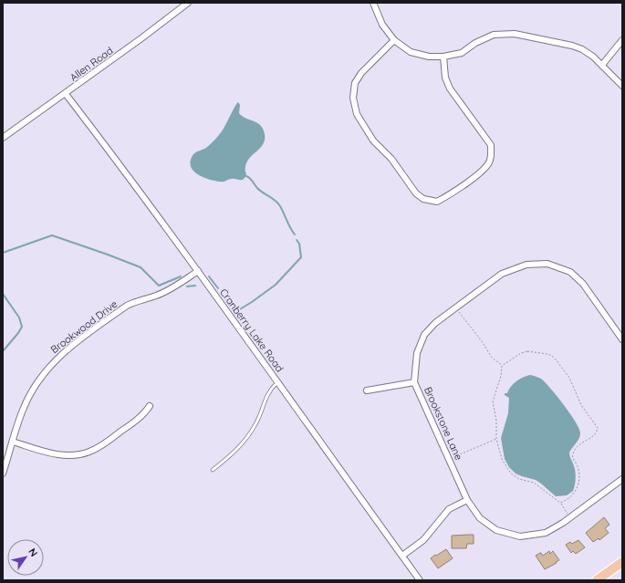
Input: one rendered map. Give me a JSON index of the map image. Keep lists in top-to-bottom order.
{
  "streets": {
    "street": [
      "Allen Road",
      "Brookwood Drive",
      "Cranberry Lake Road",
      "Brookstone Lane"
    ]
  },
  "crossings": [
    ["Allen Road", "Cranberry Lake Road"],
    ["Brookwood Drive", "Cranberry Lake Road"]
  ],
  "north": "top right"
}
